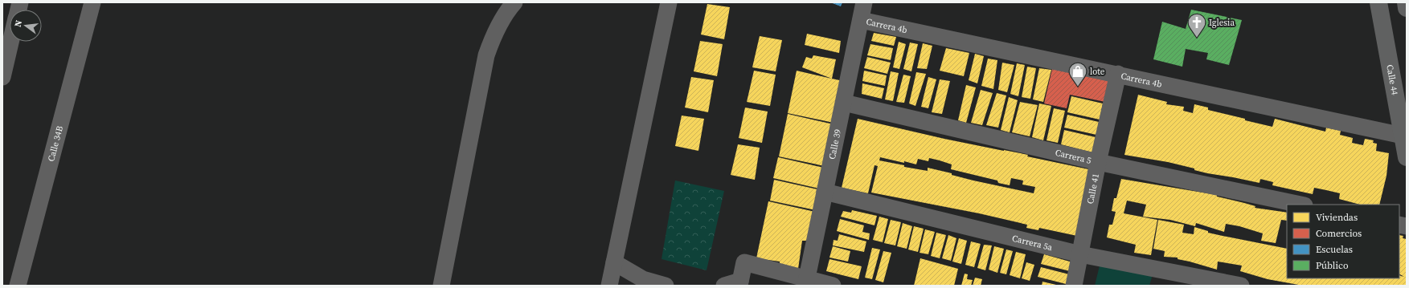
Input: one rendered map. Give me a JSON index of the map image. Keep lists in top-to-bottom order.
{
  "streets": {
    "main road": ["Calle 44"],
    "street": [
      "Carrera 4b",
      "Calle 34B",
      "Calle 39",
      "Carrera 5",
      "Calle 41",
      "Carrera 5a"
    ]
  },
  "crossings": [
    ["Carrera 4b", "Calle 44"],
    ["Carrera 4b", "Calle 39"],
    ["Carrera 4b", "Calle 41"],
    ["Calle 39", "Carrera 5"],
    ["Calle 39", "Carrera 5a"],
    ["Carrera 5", "Calle 41"],
    ["Calle 41", "Carrera 5a"]
  ],
  "places": {
    "church": ["Iglesia"],
    "shop": ["lote"]
  },
  "legend": [
    "Viviendas",
    "Comercios",
    "Escuelas",
    "Público"
  ],
  "north": "left"
}
